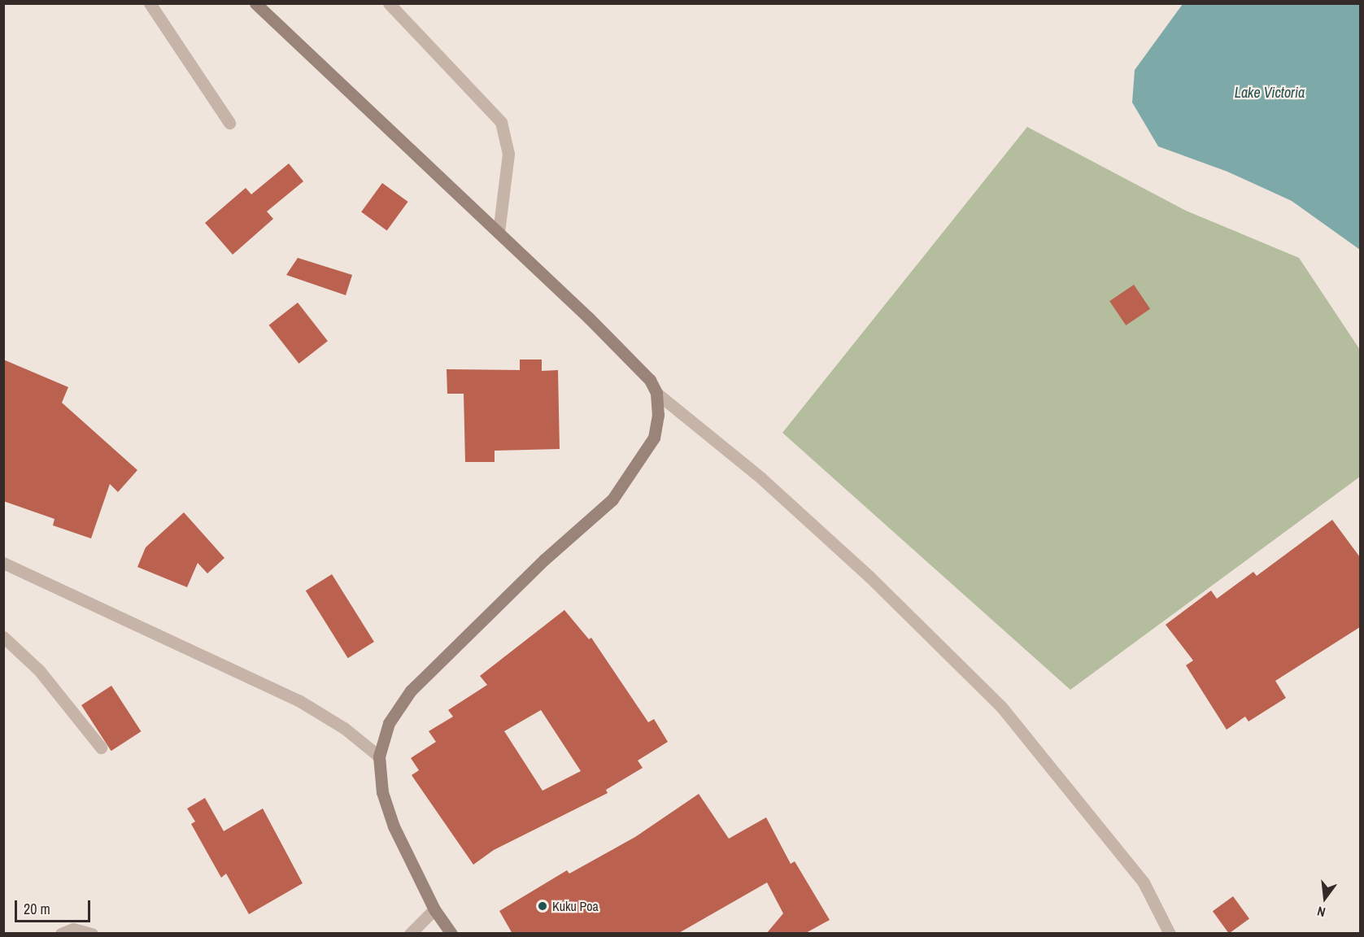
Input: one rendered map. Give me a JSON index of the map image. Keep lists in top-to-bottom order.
{
  "water": ["Lake Victoria"],
  "places": ["Kuku Poa"],
  "scale_bar": "20 m",
  "north": "bottom"
}
